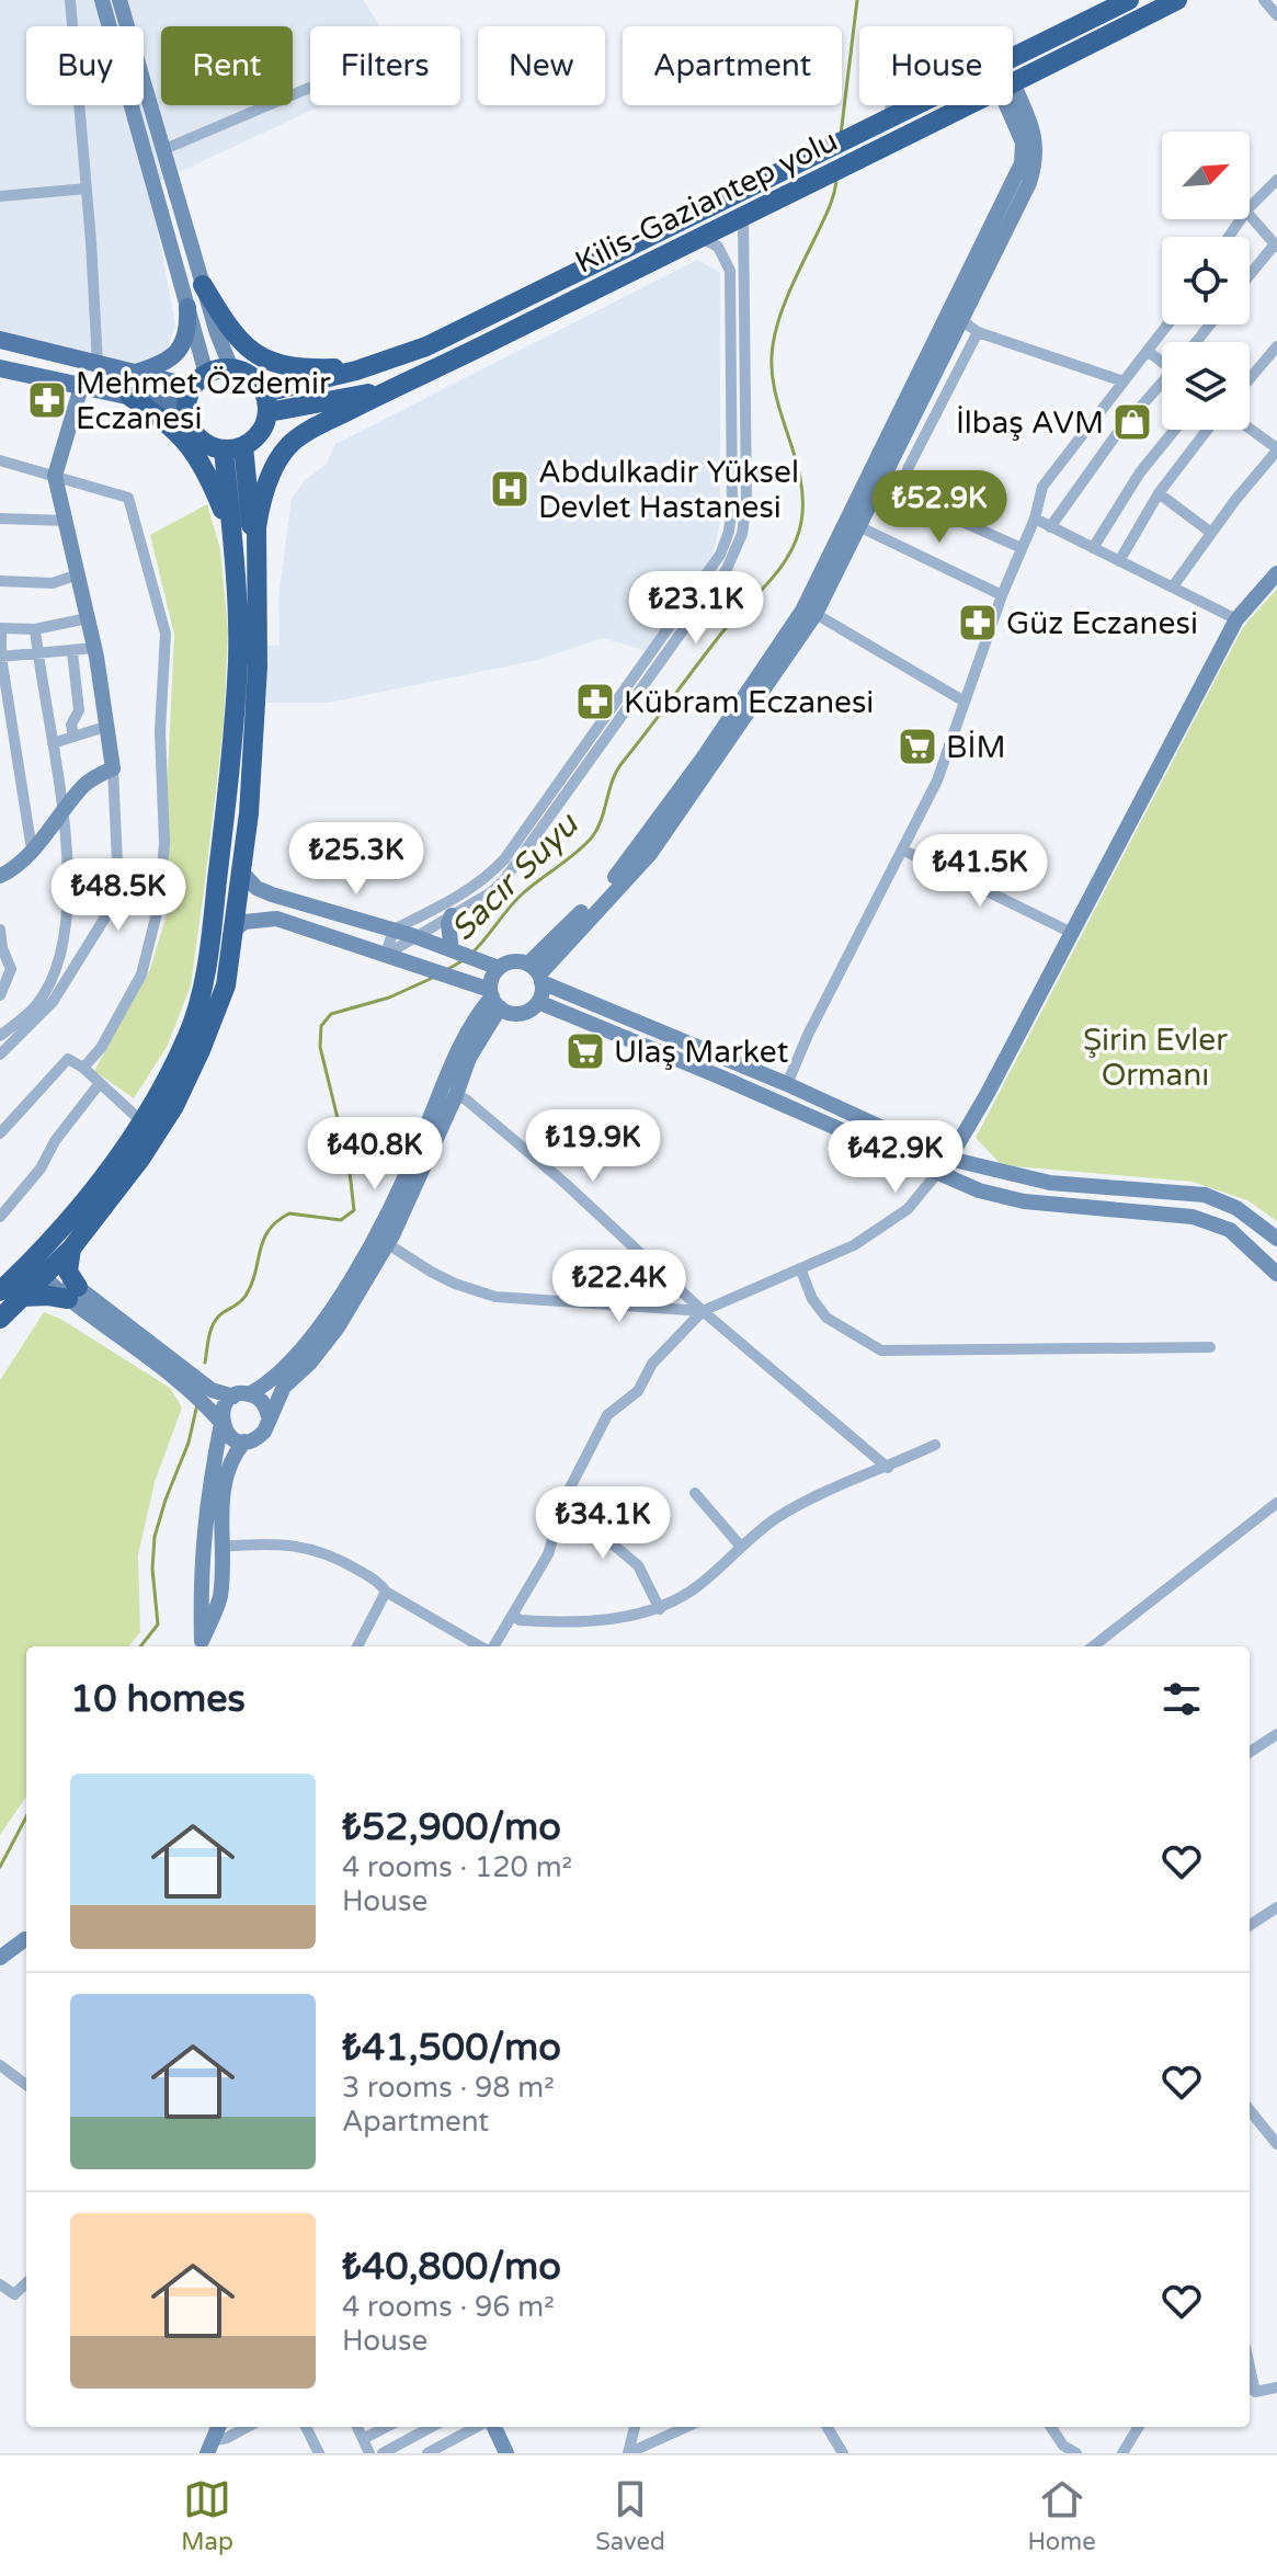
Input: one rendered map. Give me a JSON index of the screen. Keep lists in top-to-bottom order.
{
  "streets": {
    "highway": ["Kilis-Gaziantep yolu"]
  },
  "water": ["Sacır Suyu"],
  "parks": ["Şirin Evler Ormanı"],
  "places": {
    "pharmacy": ["Mehmet Özdemir Eczanesi", "Güz Eczanesi", "Kübram Eczanesi"],
    "shop": ["İlbaş AVM"],
    "hospital": ["Abdulkadir Yüksel Devlet Hastanesi"],
    "supermarket": ["BİM", "Ulaş Market"]
  },
  "north": "top right",
  "page": {
    "chip": [
      "Buy",
      "Rent",
      "Filters",
      "New",
      "Apartment",
      "House"
    ],
    "price": [
      "₺52.9K",
      "₺23.1K",
      "₺25.3K",
      "₺41.5K",
      "₺48.5K",
      "₺19.9K",
      "₺40.8K",
      "₺42.9K",
      "₺22.4K",
      "₺34.1K"
    ],
    "heading": "10 homes",
    "list": [
      {
        "name": "₺52,900/mo",
        "note": "4 rooms · 120 m² · House"
      },
      {
        "name": "₺41,500/mo",
        "note": "3 rooms · 98 m² · Apartment"
      },
      {
        "name": "₺40,800/mo",
        "note": "4 rooms · 96 m² · House"
      }
    ],
    "tabs": ["Map", "Saved", "Home"]
  }
}
